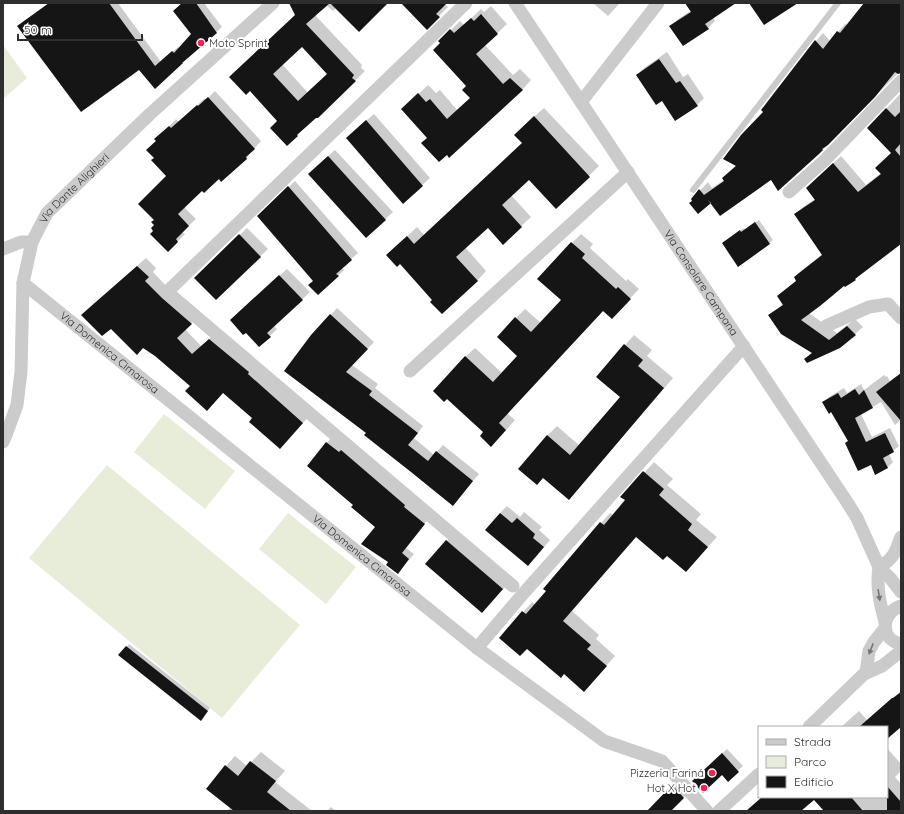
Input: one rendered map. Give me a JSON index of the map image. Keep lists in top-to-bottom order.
{
  "streets": {
    "street": ["Via Dante Alighieri", "Via Consolare Campana", "Via Domenica Cimarosa"]
  },
  "crossings": [
    ["Via Dante Alighieri", "Via Domenica Cimarosa"]
  ],
  "places": ["Moto Sprint", "Pizzeria Fariná", "Hot X Hot"],
  "legend": ["Strada", "Parco", "Edificio"],
  "scale_bar": "50 m"
}
